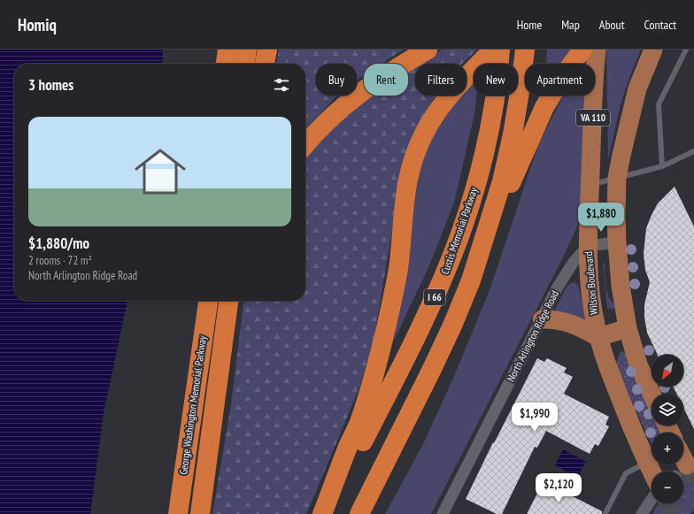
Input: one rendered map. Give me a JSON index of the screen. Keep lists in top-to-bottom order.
{
  "streets": {
    "highway": ["Custis Memorial Parkway", "I 66", "George Washington Memorial Parkway"],
    "main road": ["VA 110", "Wilson Boulevard"],
    "street": ["North Arlington Ridge Road"]
  },
  "crossings": [
    ["Wilson Boulevard", "North Arlington Ridge Road"]
  ],
  "north": "bottom left",
  "page": {
    "header": "Homiq",
    "nav": [
      "Home",
      "Map",
      "About",
      "Contact"
    ],
    "chip": [
      "Buy",
      "Rent",
      "Filters",
      "New",
      "Apartment"
    ],
    "heading": "3 homes",
    "list": [
      {
        "name": "$1,880/mo",
        "note": "2 rooms · 72 m² · North Arlington Ridge Road"
      }
    ],
    "price": ["$1,880", "$1,990", "$2,120"],
    "map_buttons": ["+", "−"]
  }
}
